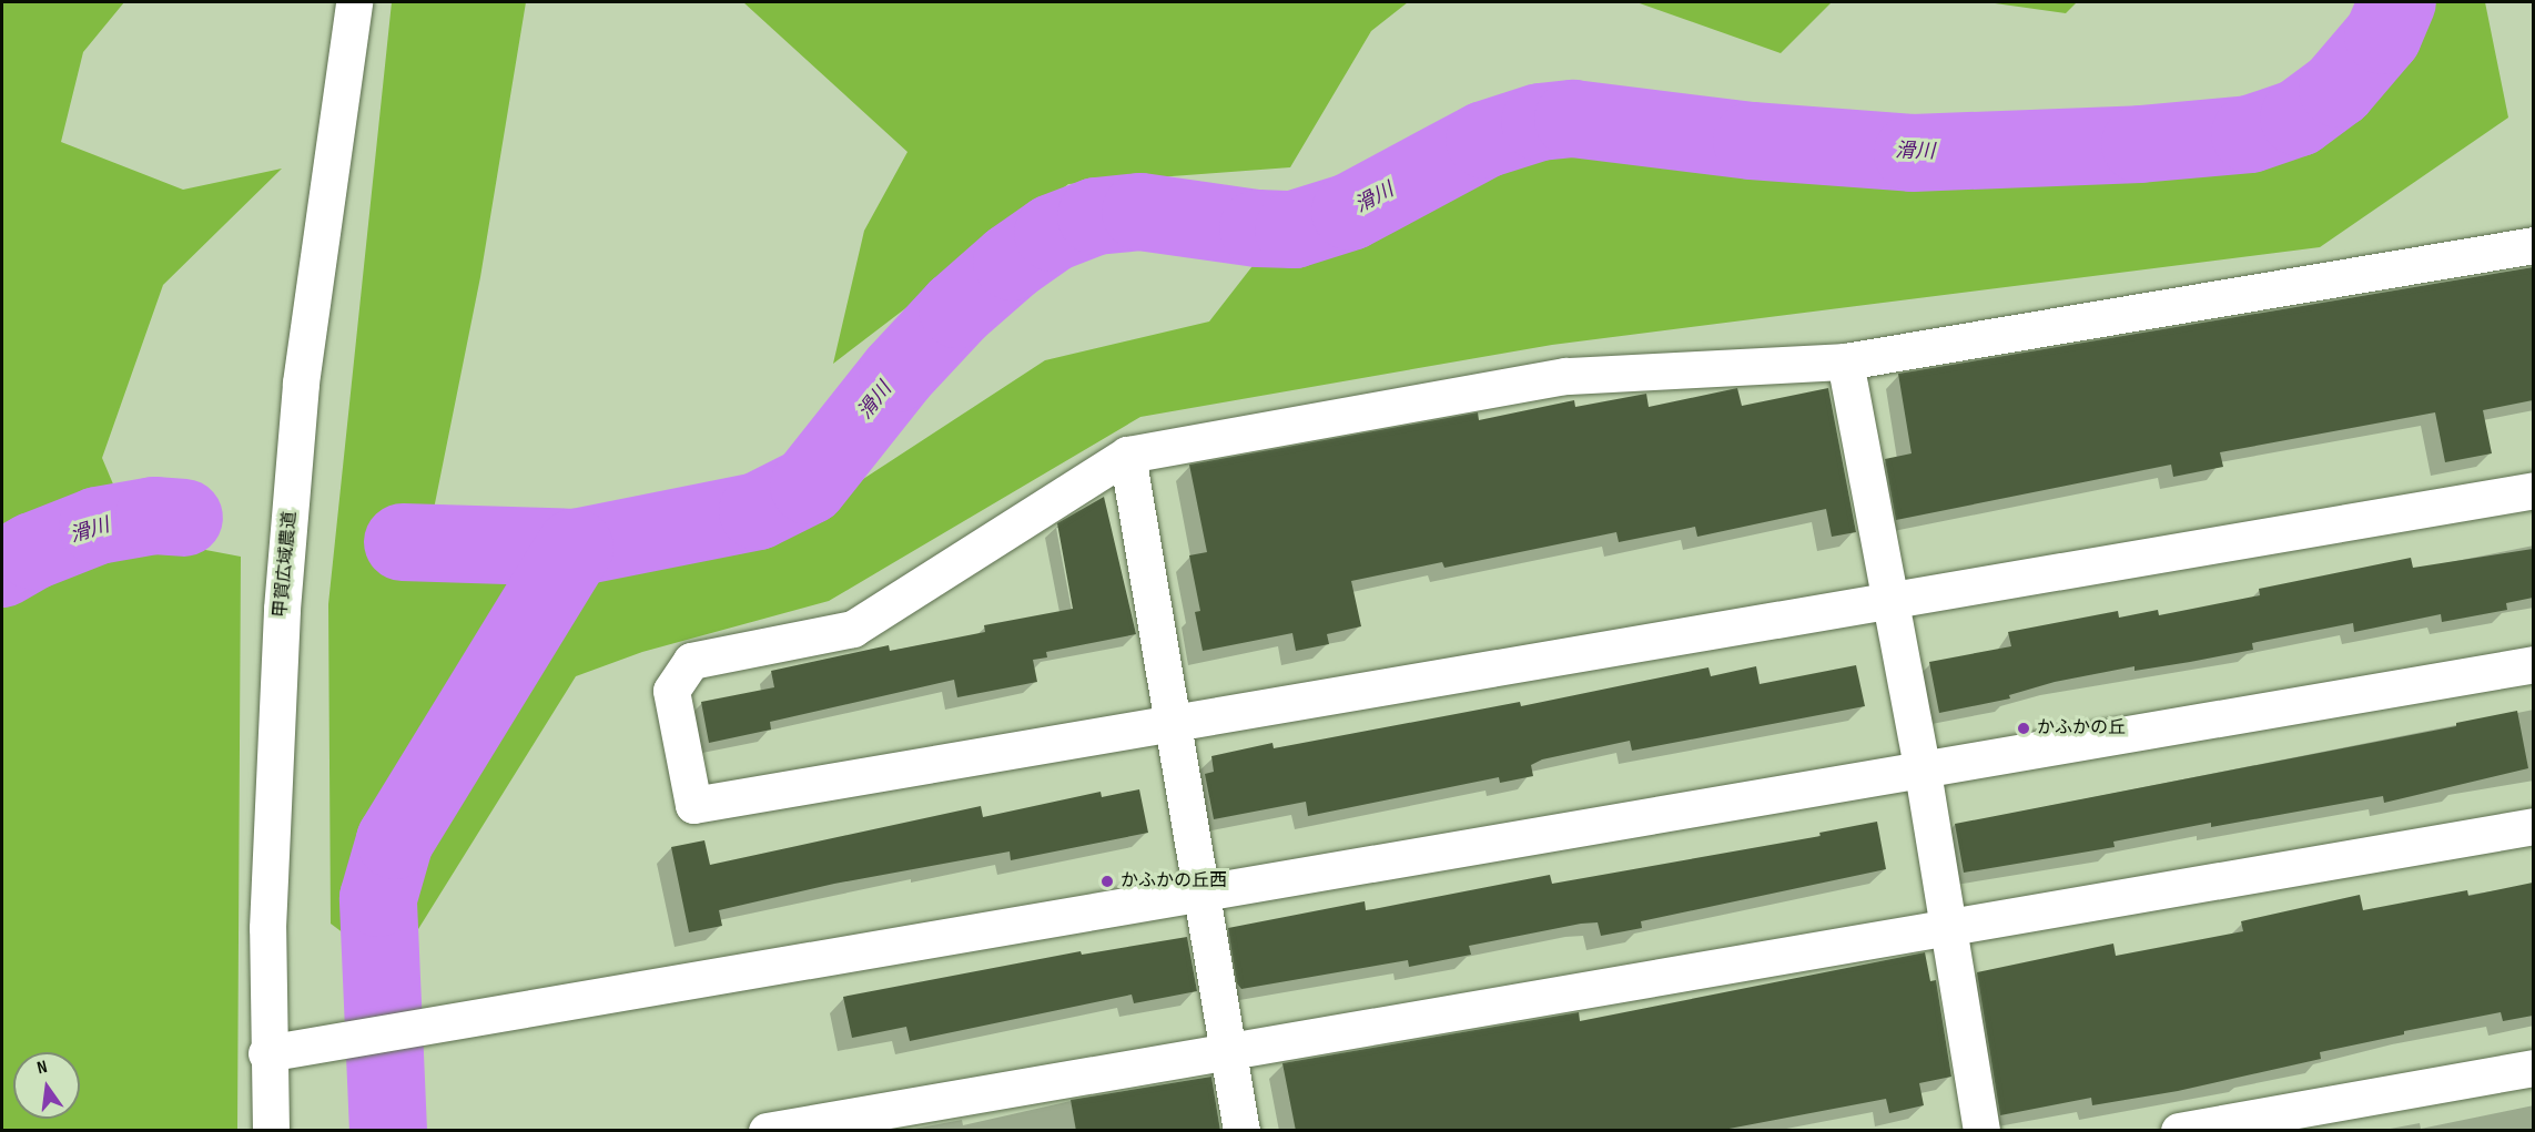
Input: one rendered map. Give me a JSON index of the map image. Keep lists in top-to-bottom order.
{
  "streets": {
    "street": ["甲賀広域農道"]
  },
  "water": ["滑川"],
  "places": ["かふかの丘", "かふかの丘西"],
  "north": "top"
}
